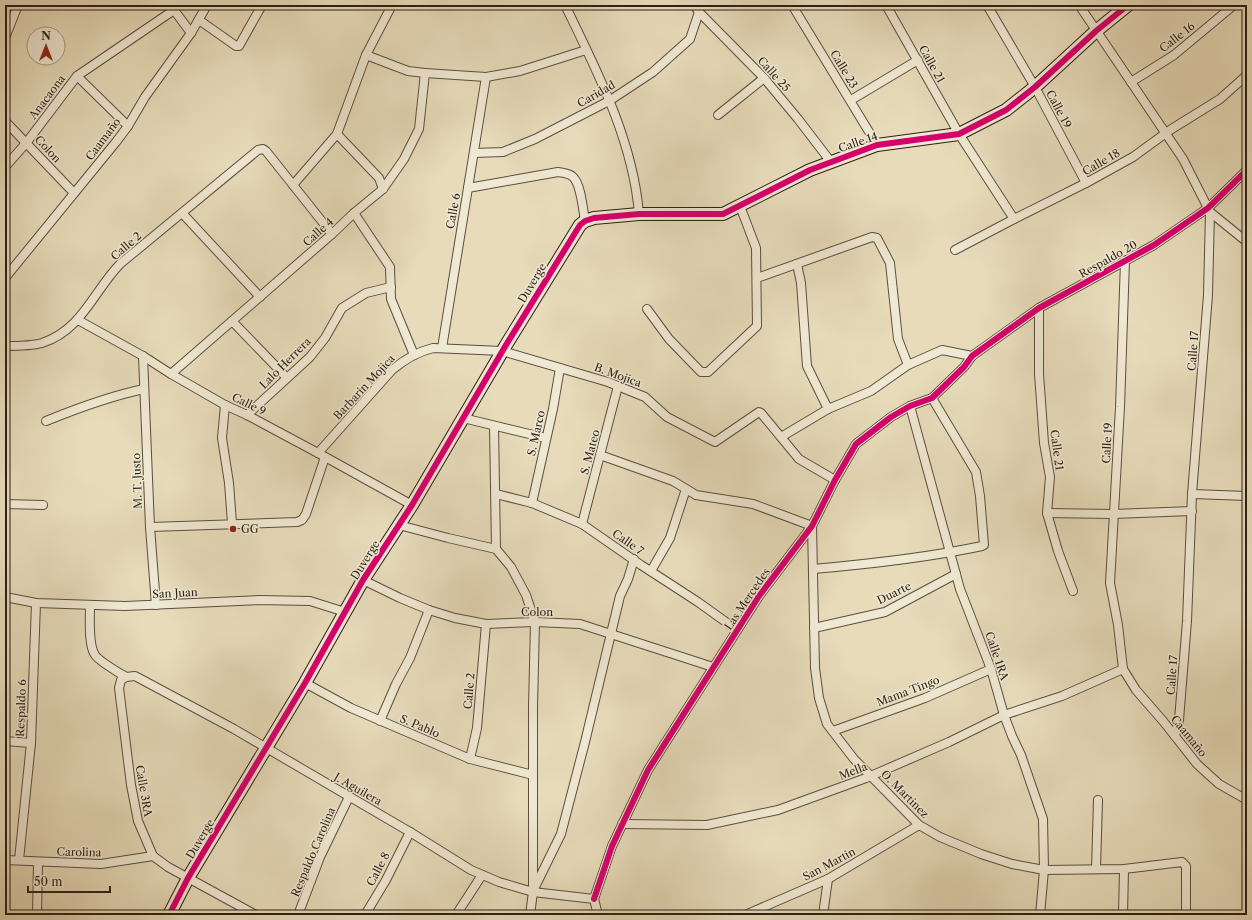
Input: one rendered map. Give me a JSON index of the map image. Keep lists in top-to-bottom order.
{
  "streets": {
    "street": [
      "Calle 16",
      "Calle 21",
      "Calle 23",
      "Calle 25",
      "Caridad",
      "Anacaona",
      "Calle 19",
      "Caamaño",
      "Calle 14",
      "Colon",
      "Calle 18",
      "Calle 6",
      "Calle 4",
      "Calle 2",
      "Respaldo 20",
      "Duverge",
      "Calle 17",
      "Lalo Herrera",
      "B. Mojica",
      "Barbarin Mojica",
      "Calle 9",
      "S. Marco",
      "S. Mateo",
      "M. T. Justo",
      "Calle 7",
      "San Juan",
      "Duarte",
      "Las Mercedes",
      "Calle 1RA",
      "Mama Tingo",
      "Respaldo 6",
      "S. Pablo",
      "Mella",
      "J. Aguilera",
      "Calle 3RA",
      "O. Martinez",
      "Carolina",
      "Respaldo Carolina",
      "San Martin",
      "Calle 8"
    ]
  },
  "crossings": [
    ["Calle 16", "Calle 17"],
    ["Calle 21", "Calle 14"],
    ["Calle 21", "Calle 18"],
    ["Calle 21", "Respaldo 20"],
    ["Calle 23", "Calle 14"],
    ["Calle 25", "Caridad"],
    ["Calle 25", "Calle 14"],
    ["Caridad", "Calle 6"],
    ["Anacaona", "Colon"],
    ["Calle 19", "Caamaño"],
    ["Calle 19", "Calle 14"],
    ["Calle 19", "Calle 18"],
    ["Calle 19", "Respaldo 20"],
    ["Caamaño", "Colon"],
    ["Caamaño", "Calle 17"],
    ["Caamaño", "Mella"],
    ["Calle 14", "Duverge"],
    ["Calle 14", "Calle 17"],
    ["Colon", "Calle 2"],
    ["Colon", "Duverge"],
    ["Colon", "Las Mercedes"],
    ["Calle 18", "Calle 17"],
    ["Calle 6", "B. Mojica"],
    ["Calle 6", "Barbarin Mojica"],
    ["Calle 4", "Calle 9"],
    ["Calle 2", "Calle 9"],
    ["Calle 2", "S. Pablo"],
    ["Respaldo 20", "Calle 17"],
    ["Respaldo 20", "Las Mercedes"],
    ["Duverge", "B. Mojica"],
    ["Duverge", "Calle 9"],
    ["Duverge", "San Juan"],
    ["Duverge", "S. Pablo"],
    ["Duverge", "J. Aguilera"],
    ["Lalo Herrera", "Calle 9"],
    ["B. Mojica", "Barbarin Mojica"],
    ["B. Mojica", "S. Marco"],
    ["B. Mojica", "S. Mateo"],
    ["Barbarin Mojica", "Calle 9"],
    ["Calle 9", "M. T. Justo"],
    ["S. Marco", "Calle 7"],
    ["S. Mateo", "Calle 7"],
    ["M. T. Justo", "San Juan"],
    ["Calle 7", "Las Mercedes"],
    ["San Juan", "Respaldo 6"],
    ["San Juan", "J. Aguilera"],
    ["Duarte", "Calle 1RA"],
    ["Duarte", "O. Martinez"],
    ["Las Mercedes", "Calle 1RA"],
    ["Las Mercedes", "Mella"],
    ["Las Mercedes", "J. Aguilera"],
    ["Las Mercedes", "O. Martinez"],
    ["Calle 1RA", "Mama Tingo"],
    ["Calle 1RA", "Mella"],
    ["Calle 1RA", "O. Martinez"],
    ["Mama Tingo", "O. Martinez"],
    ["Respaldo 6", "Carolina"],
    ["Mella", "O. Martinez"],
    ["J. Aguilera", "Calle 3RA"],
    ["J. Aguilera", "Respaldo Carolina"],
    ["J. Aguilera", "Calle 8"],
    ["Calle 3RA", "Carolina"],
    ["O. Martinez", "San Martin"]
  ],
  "places": ["GG"],
  "scale_bar": "50 m",
  "north": "top"
}
